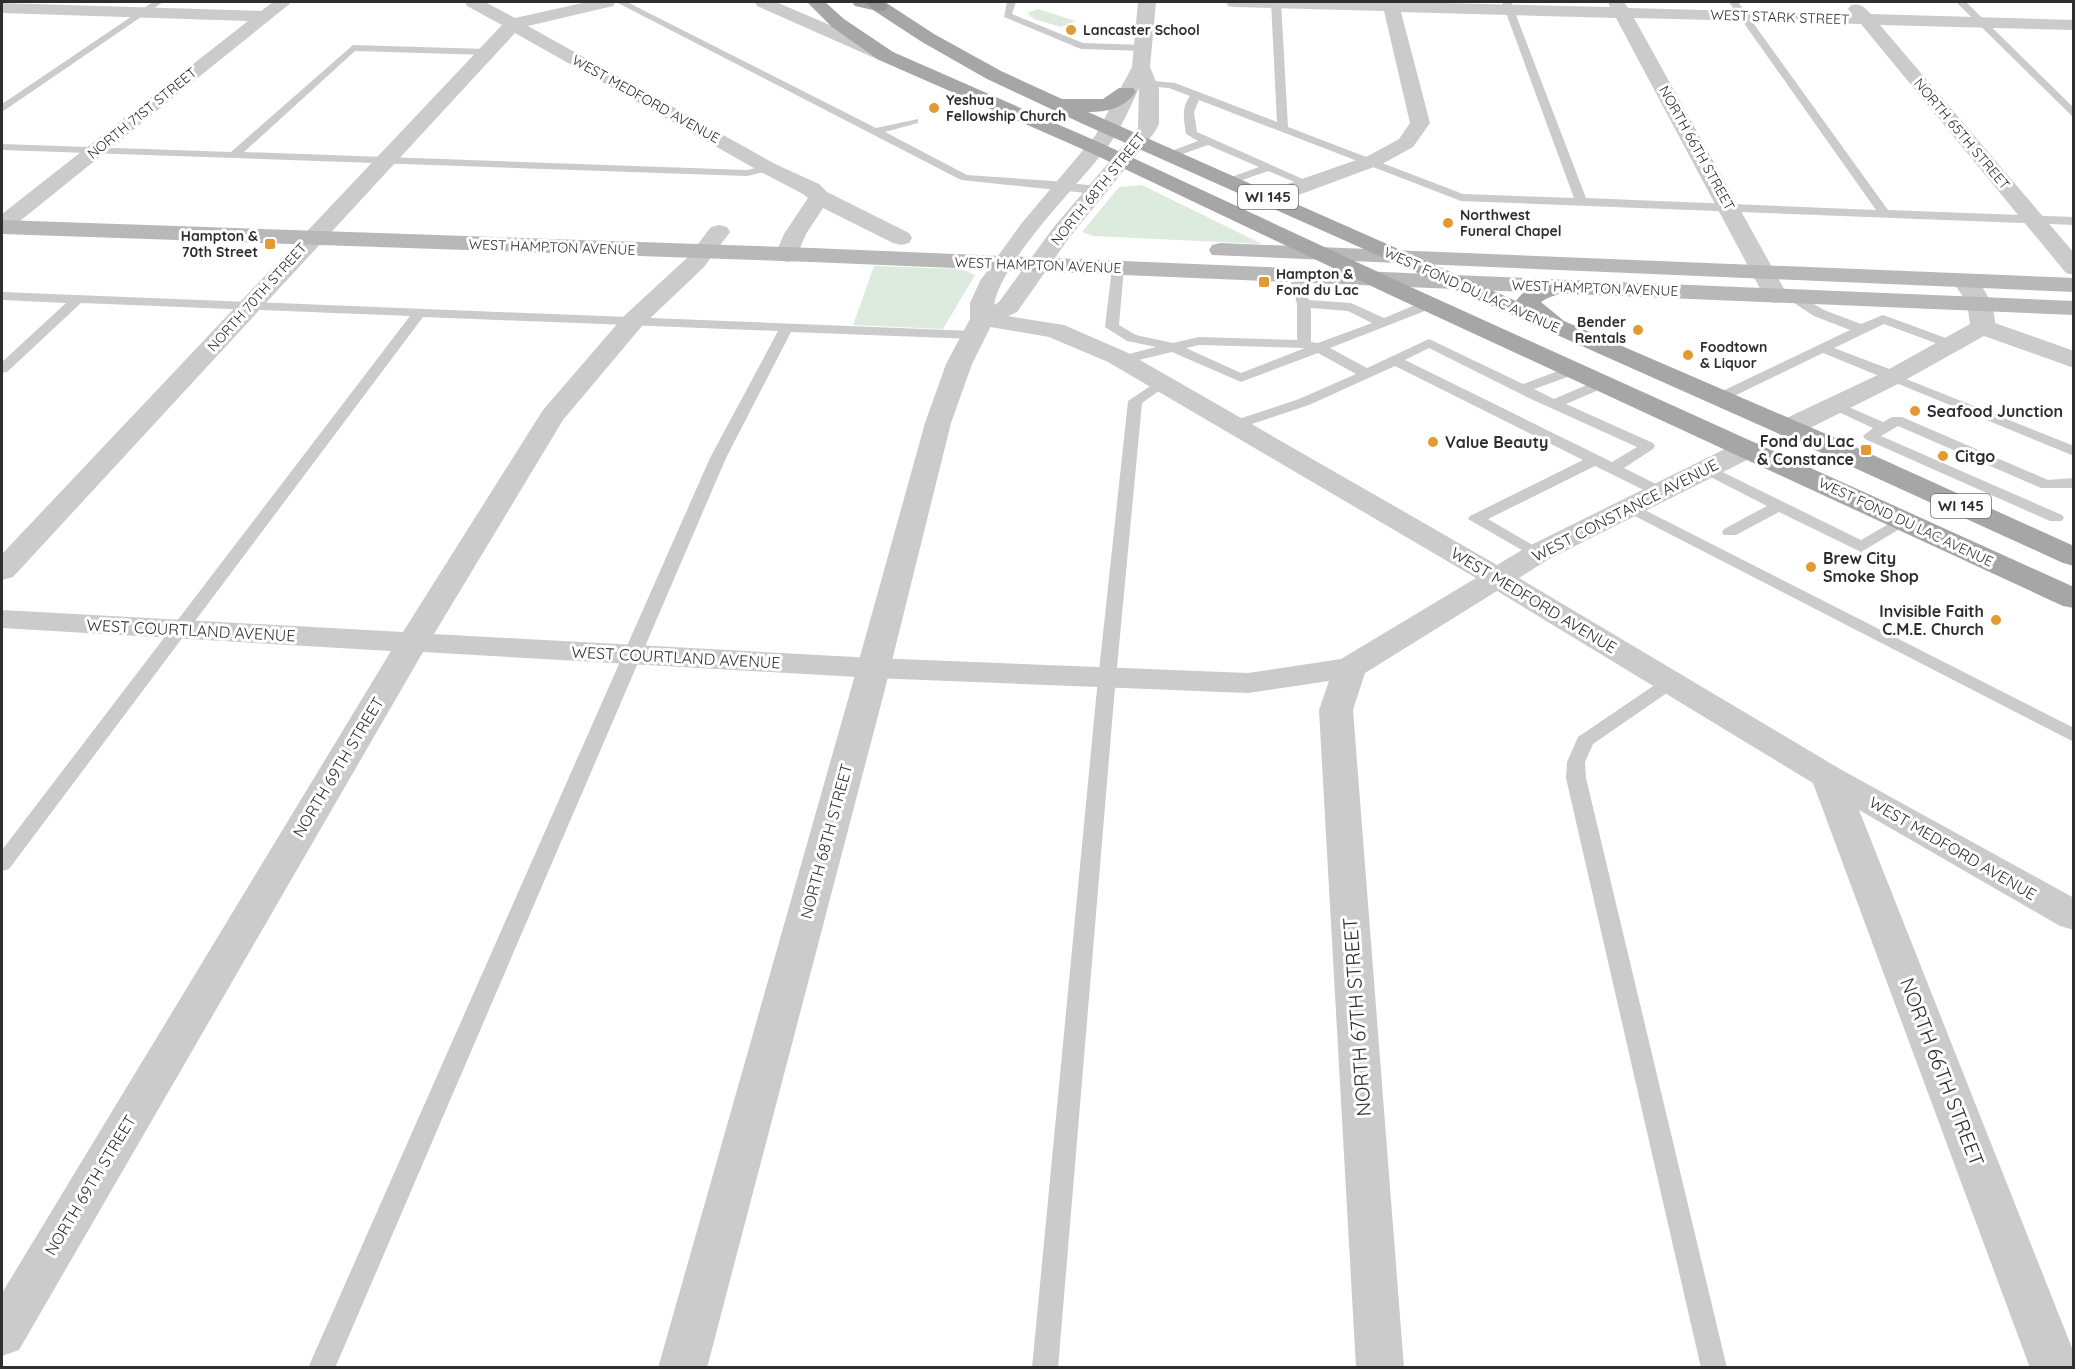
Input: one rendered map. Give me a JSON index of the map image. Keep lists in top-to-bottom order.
{
  "streets": {
    "main road": ["WI 145", "WEST HAMPTON AVENUE", "WEST FOND DU LAC AVENUE"],
    "street": [
      "WEST STARK STREET",
      "WEST MEDFORD AVENUE",
      "NORTH 71ST STREET",
      "NORTH 65TH STREET",
      "NORTH 66TH STREET",
      "NORTH 68TH STREET",
      "NORTH 70TH STREET",
      "WEST CONSTANCE AVENUE",
      "WEST COURTLAND AVENUE",
      "NORTH 69TH STREET",
      "NORTH 67TH STREET"
    ]
  },
  "crossings": [
    ["WEST STARK STREET", "NORTH 65TH STREET"],
    ["WEST STARK STREET", "NORTH 66TH STREET"],
    ["WEST MEDFORD AVENUE", "NORTH 66TH STREET"],
    ["WEST MEDFORD AVENUE", "NORTH 68TH STREET"],
    ["WEST MEDFORD AVENUE", "WEST HAMPTON AVENUE"],
    ["WEST MEDFORD AVENUE", "NORTH 70TH STREET"],
    ["WEST MEDFORD AVENUE", "WEST CONSTANCE AVENUE"],
    ["NORTH 71ST STREET", "WEST HAMPTON AVENUE"],
    ["NORTH 66TH STREET", "WEST HAMPTON AVENUE"],
    ["NORTH 68TH STREET", "WEST HAMPTON AVENUE"],
    ["NORTH 68TH STREET", "WEST FOND DU LAC AVENUE"],
    ["NORTH 68TH STREET", "WEST COURTLAND AVENUE"],
    ["WEST HAMPTON AVENUE", "WEST FOND DU LAC AVENUE"],
    ["WEST HAMPTON AVENUE", "NORTH 70TH STREET"],
    ["WEST HAMPTON AVENUE", "NORTH 69TH STREET"],
    ["WEST FOND DU LAC AVENUE", "WEST CONSTANCE AVENUE"],
    ["WEST CONSTANCE AVENUE", "WEST COURTLAND AVENUE"],
    ["WEST CONSTANCE AVENUE", "NORTH 67TH STREET"],
    ["WEST COURTLAND AVENUE", "NORTH 69TH STREET"],
    ["WEST COURTLAND AVENUE", "NORTH 67TH STREET"]
  ],
  "places": {
    "other": [
      "Lancaster School",
      "Yeshua Fellowship Church",
      "Northwest Funeral Chapel",
      "Bender Rentals",
      "Foodtown & Liquor",
      "Seafood Junction",
      "Value Beauty",
      "Citgo",
      "Brew City Smoke Shop",
      "Invisible Faith C.M.E. Church"
    ],
    "transit": ["Hampton & 70th Street", "Hampton & Fond du Lac", "Fond du Lac & Constance"]
  }
}
